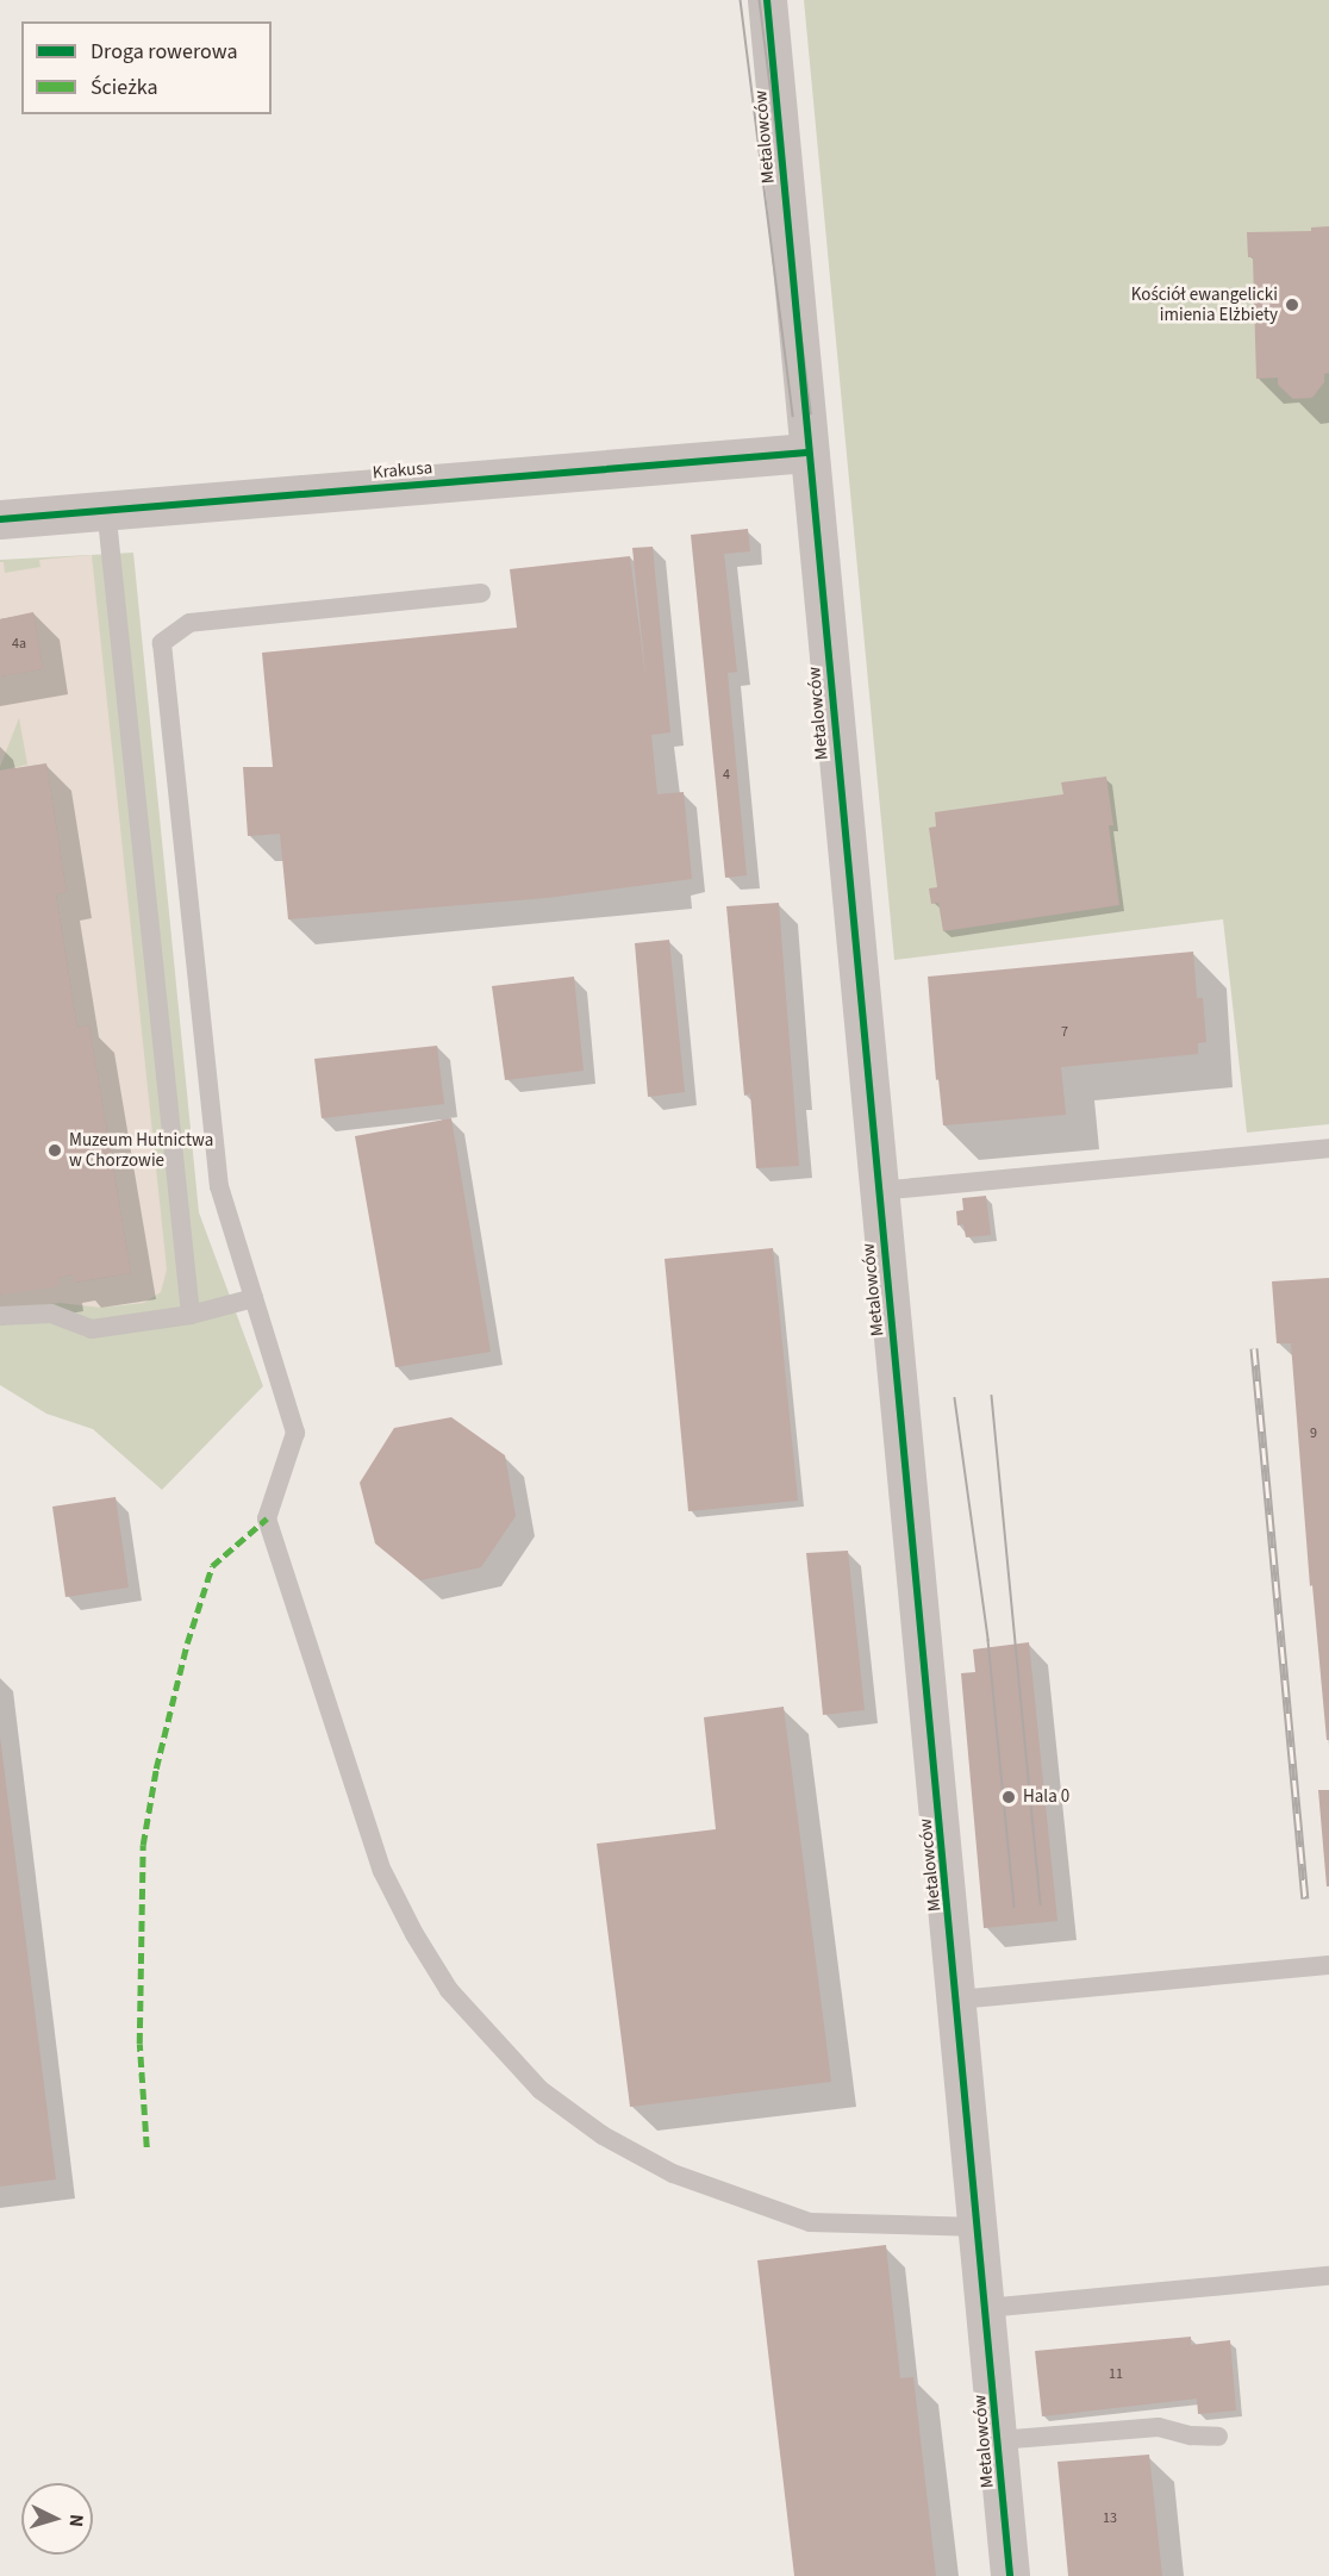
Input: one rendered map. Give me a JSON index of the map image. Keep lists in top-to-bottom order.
{
  "streets": {
    "street": ["Metalowców", "Krakusa"]
  },
  "crossings": [
    ["Metalowców", "Krakusa"]
  ],
  "places": ["Kościół ewangelicki imienia Elżbiety", "Muzeum Hutnictwa w Chorzowie", "Hala 0"],
  "house_numbers": [
    "4a",
    "4",
    "7",
    "9",
    "11",
    "13"
  ],
  "legend": ["Droga rowerowa", "Ścieżka"],
  "north": "right"
}
